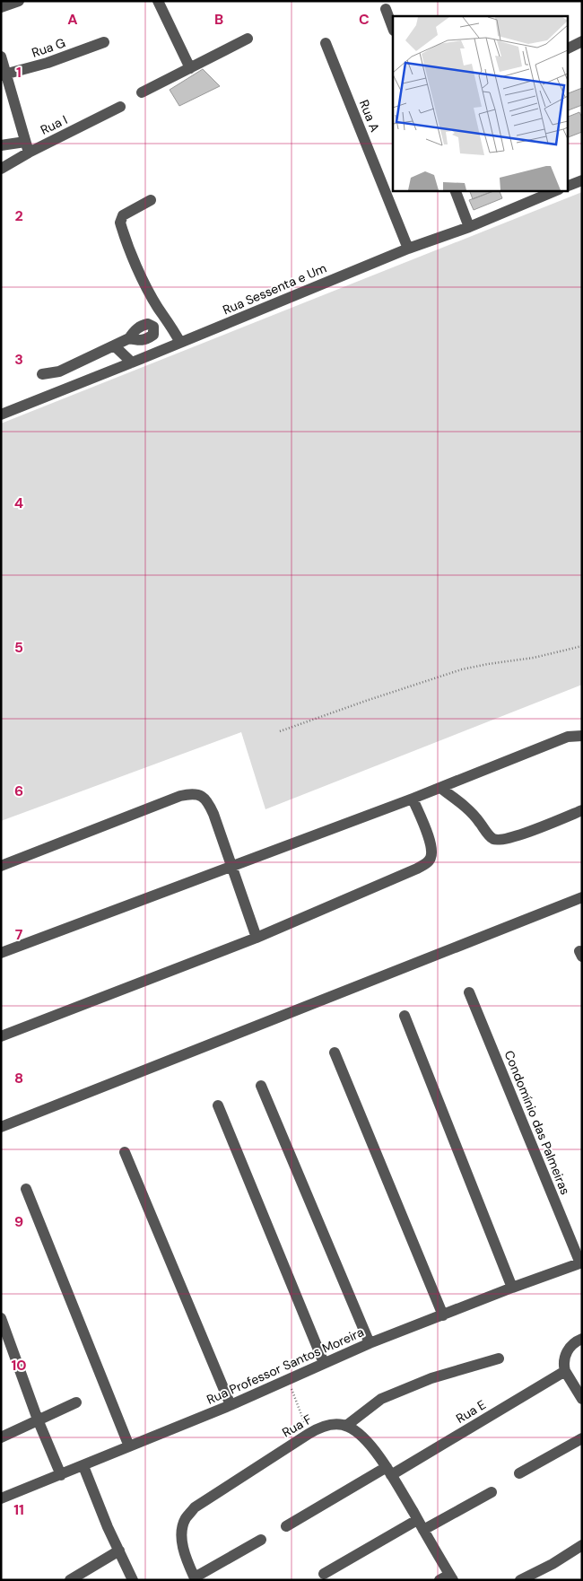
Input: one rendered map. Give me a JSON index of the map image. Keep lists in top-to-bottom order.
{
  "streets": {
    "street": [
      "Rua G",
      "Rua A",
      "Rua I",
      "Rua Sessenta e Um",
      "Condomínio das Palmeiras",
      "Rua Professor Santos Moreira",
      "Rua E",
      "Rua F"
    ]
  },
  "crossings": [
    ["Rua A", "Rua Sessenta e Um"],
    ["Condomínio das Palmeiras", "Rua Professor Santos Moreira"]
  ],
  "grid": {
    "columns": ["A", "B", "C"],
    "rows": [
      "1",
      "2",
      "3",
      "4",
      "5",
      "6",
      "7",
      "8",
      "9",
      "10",
      "11"
    ]
  }
}
